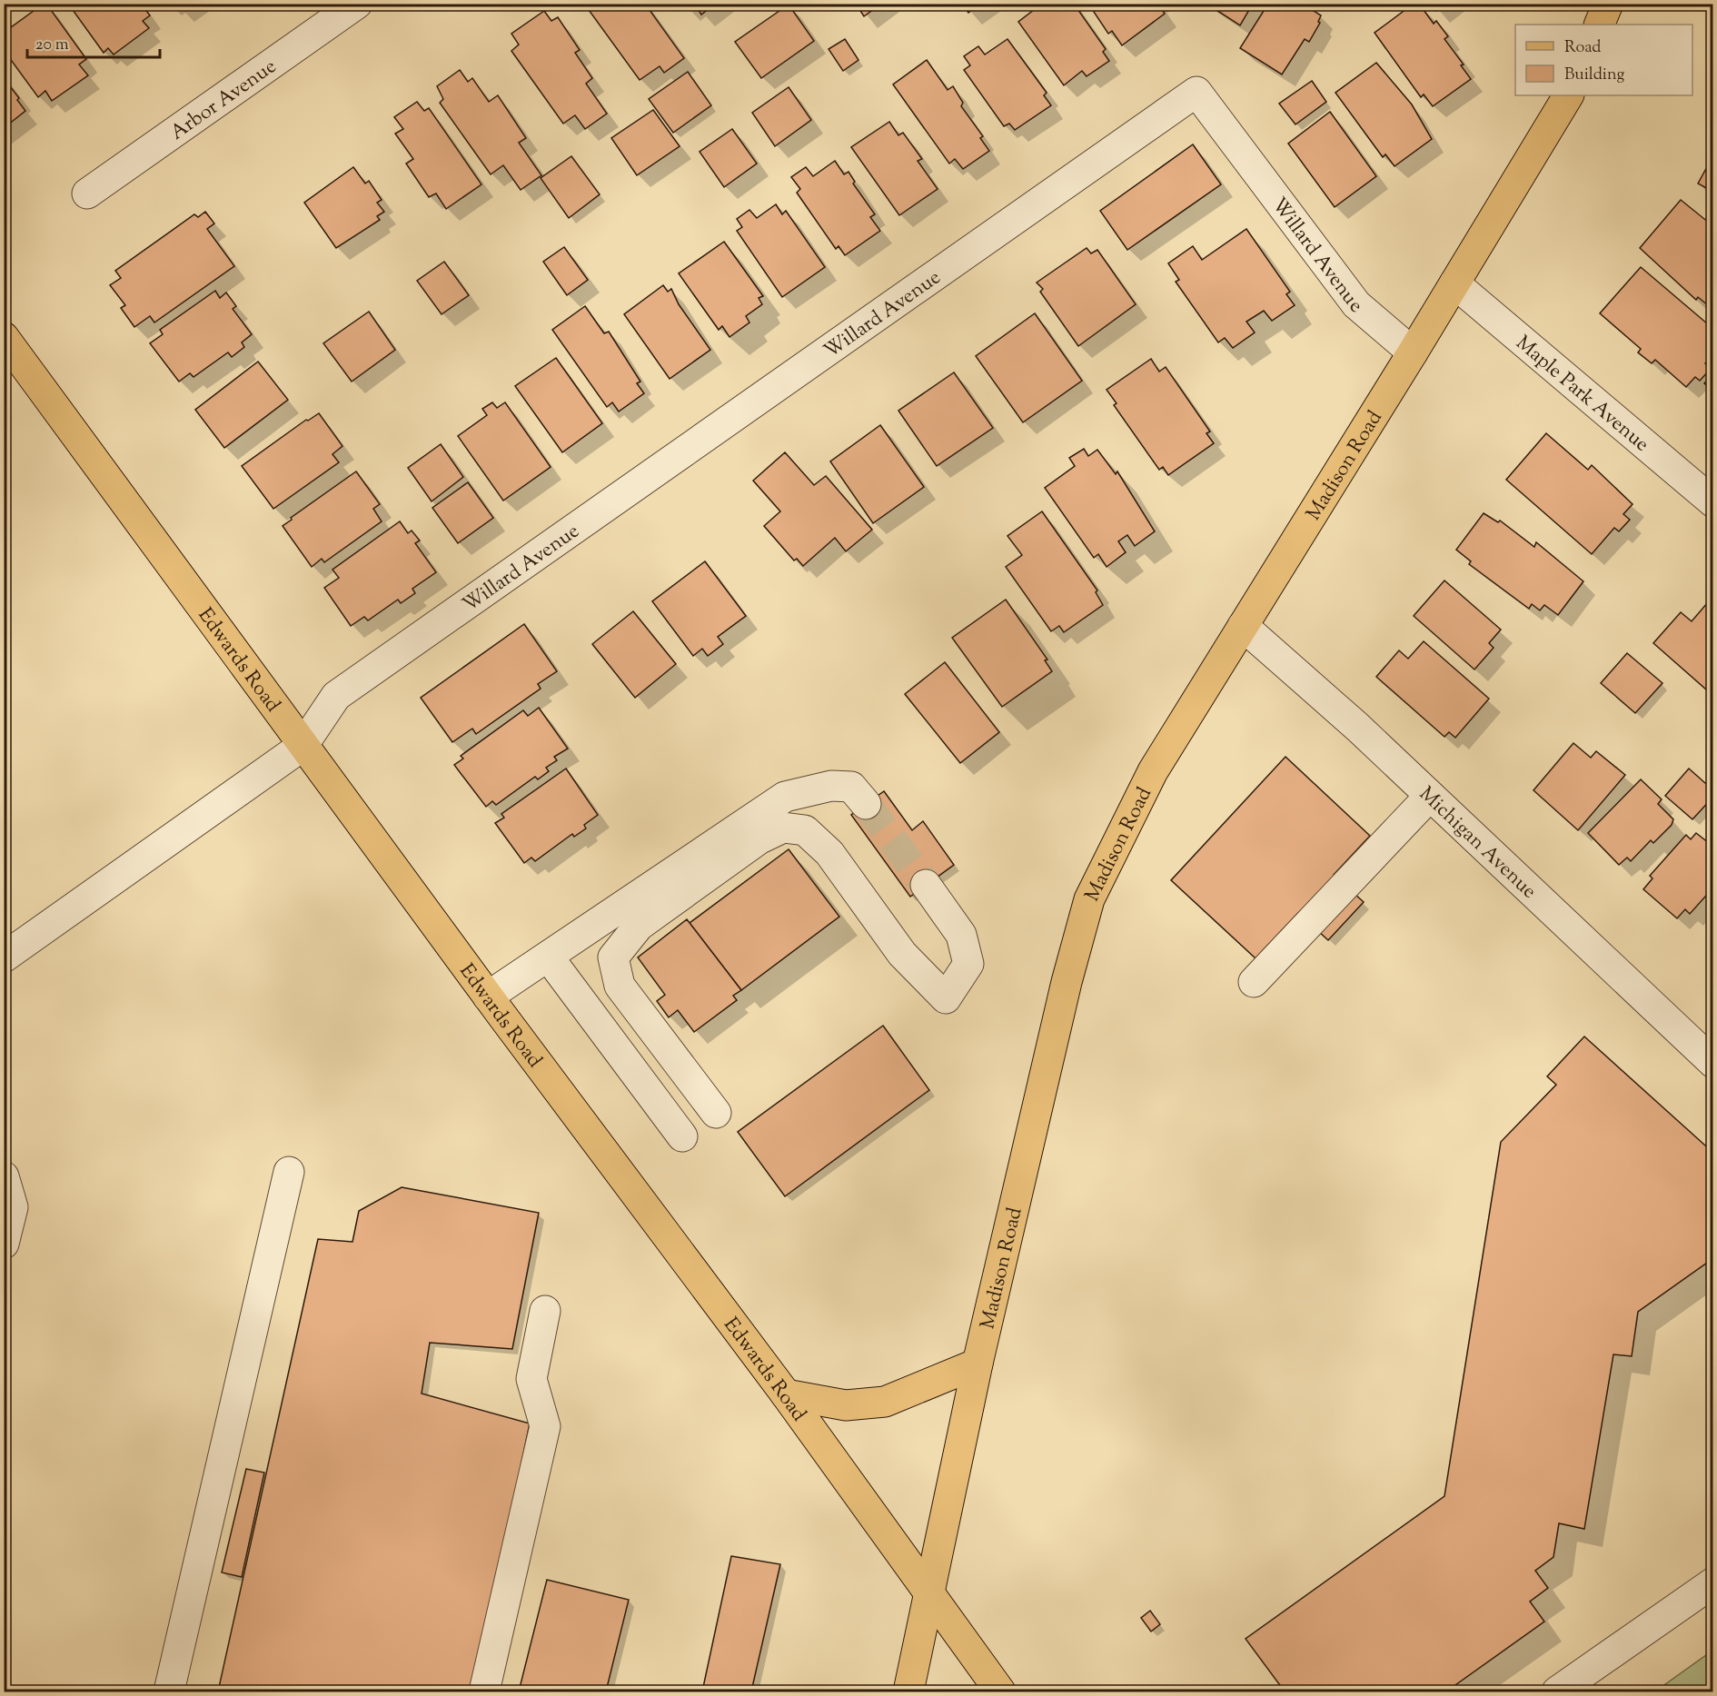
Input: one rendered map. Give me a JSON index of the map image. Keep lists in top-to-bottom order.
{
  "streets": {
    "main road": ["Madison Road", "Edwards Road"],
    "street": [
      "Arbor Avenue",
      "Willard Avenue",
      "Maple Park Avenue",
      "Michigan Avenue"
    ]
  },
  "crossings": [
    ["Willard Avenue", "Madison Road"],
    ["Willard Avenue", "Edwards Road"],
    ["Maple Park Avenue", "Madison Road"],
    ["Madison Road", "Edwards Road"],
    ["Madison Road", "Michigan Avenue"]
  ],
  "legend": ["Road", "Building"],
  "scale_bar": "20 m"
}
